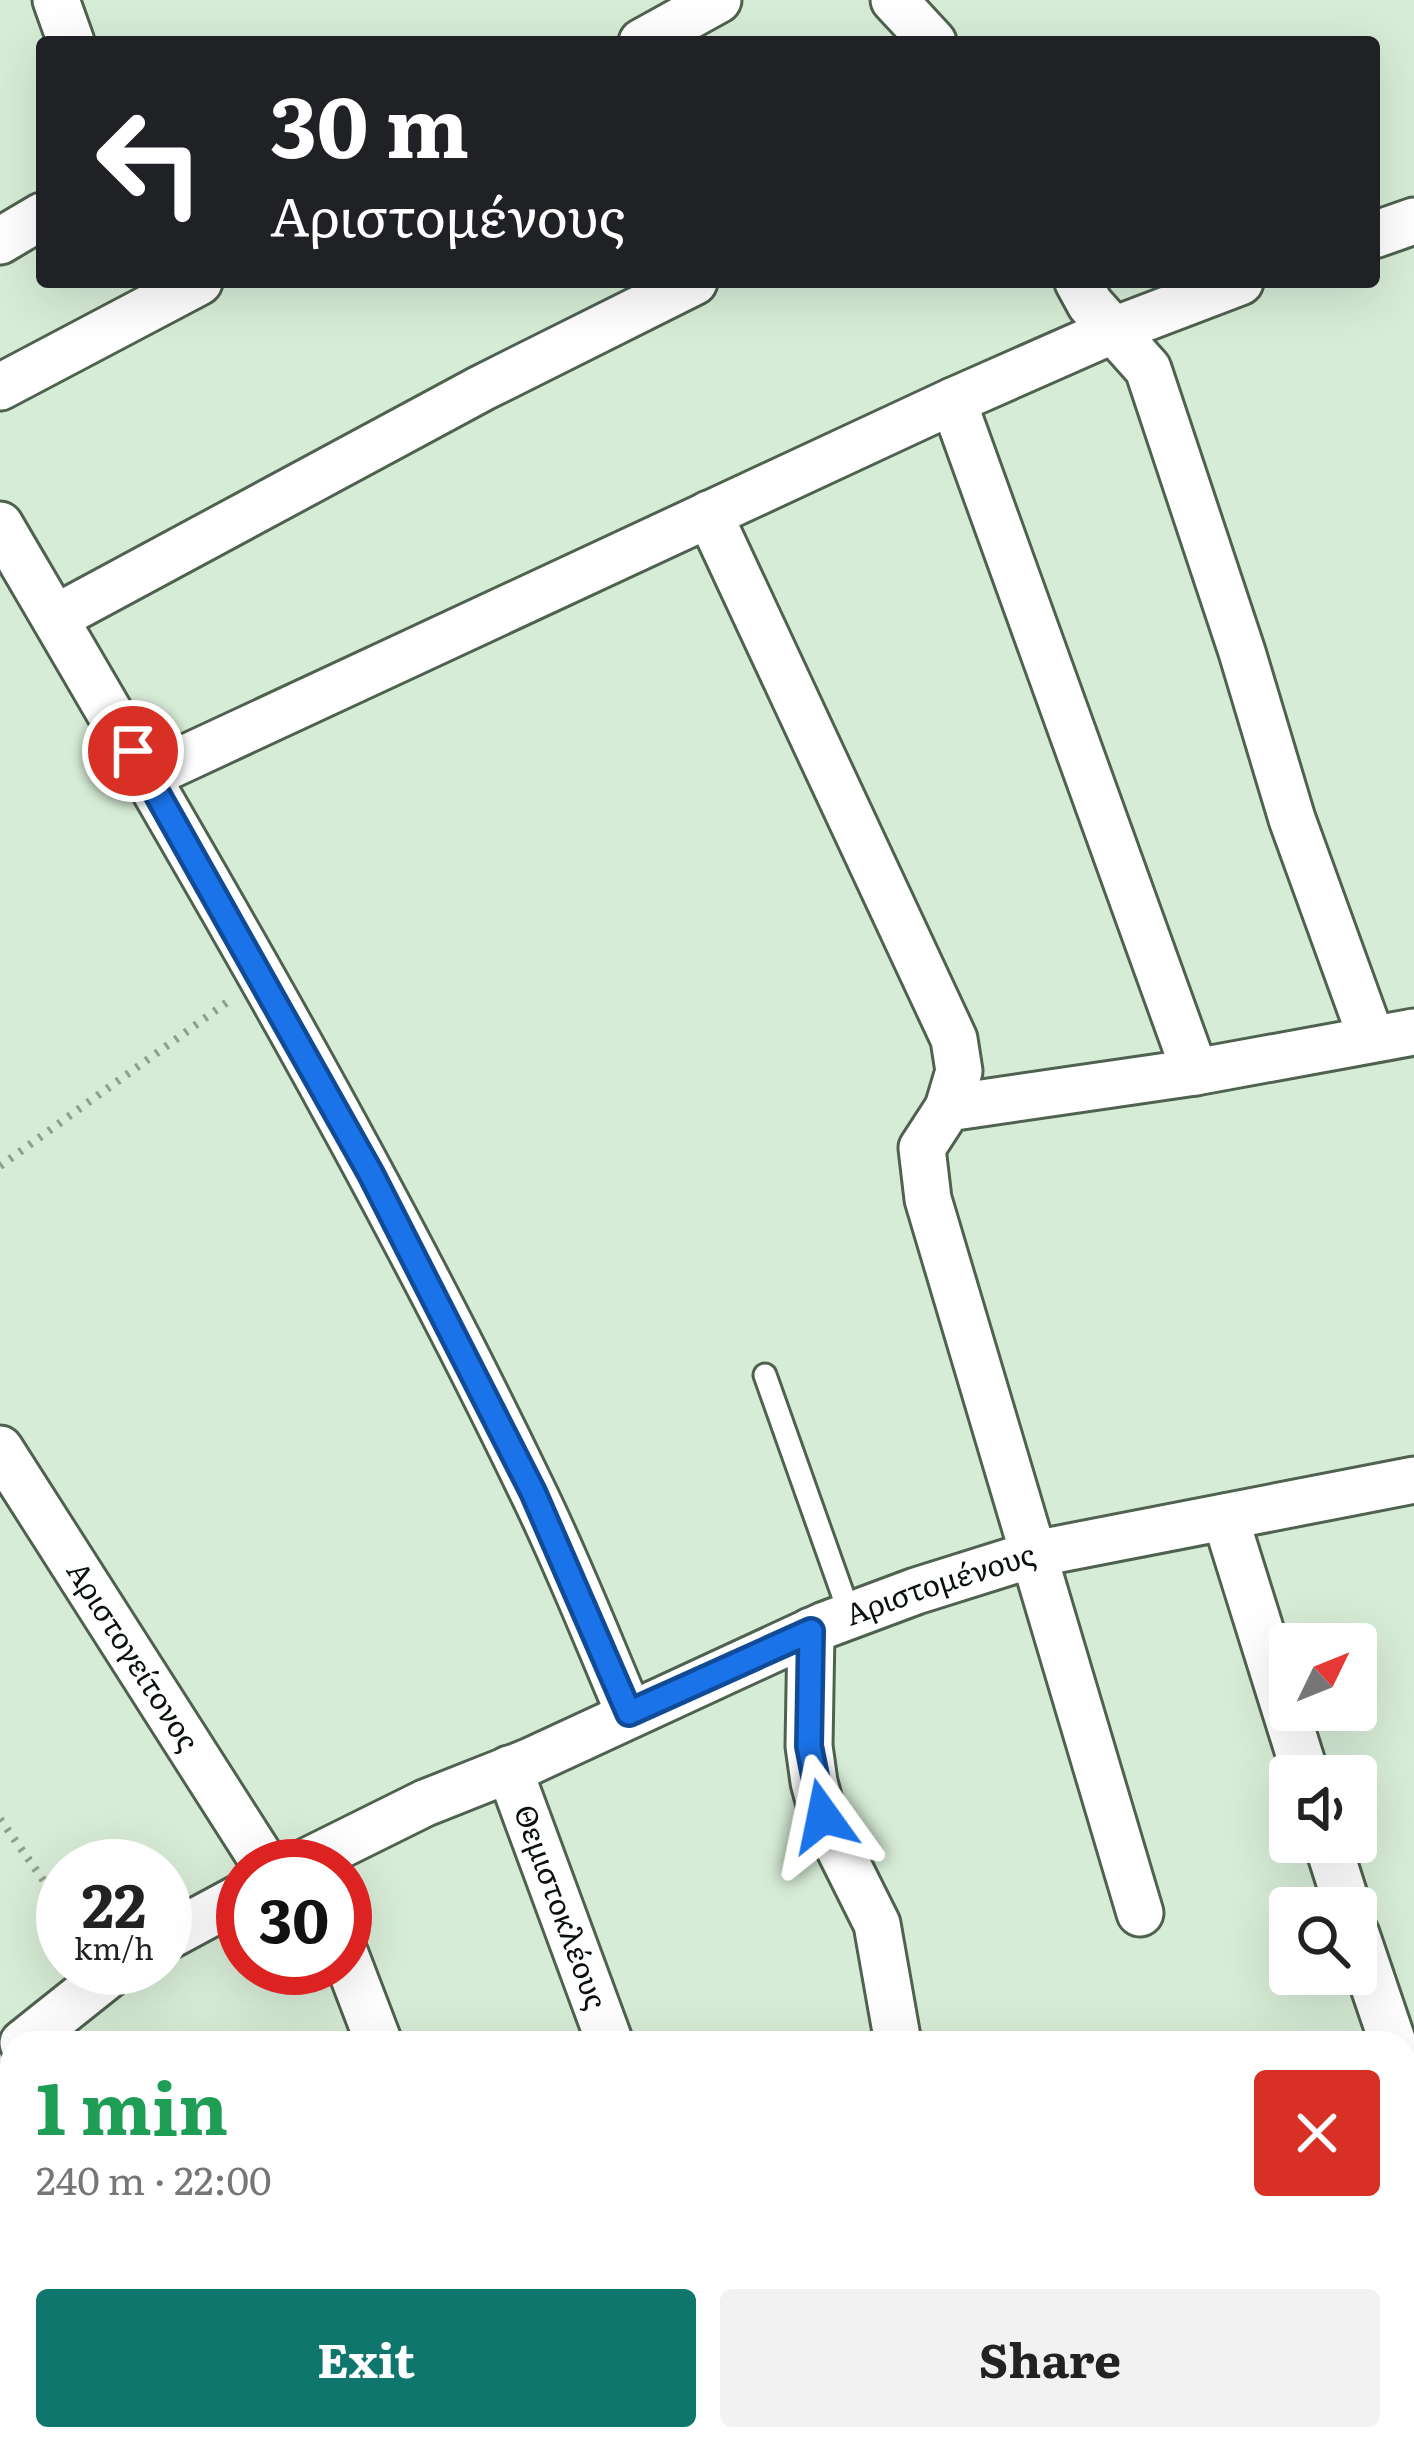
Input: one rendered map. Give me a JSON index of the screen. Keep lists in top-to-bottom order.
{
  "streets": {
    "street": ["Αριστομένους", "Αριστογείτονος", "Θεμιστοκλέους"]
  },
  "crossings": [
    ["Αριστομένους", "Θεμιστοκλέους"]
  ],
  "north": "top right",
  "page": {
    "turn": ["30 m", "Αριστομένους"],
    "speed": "22 km/h",
    "limit": "30",
    "heading": ["1 min", "240 m · 22:00"],
    "buttons": ["Exit", "Share"]
  }
}
